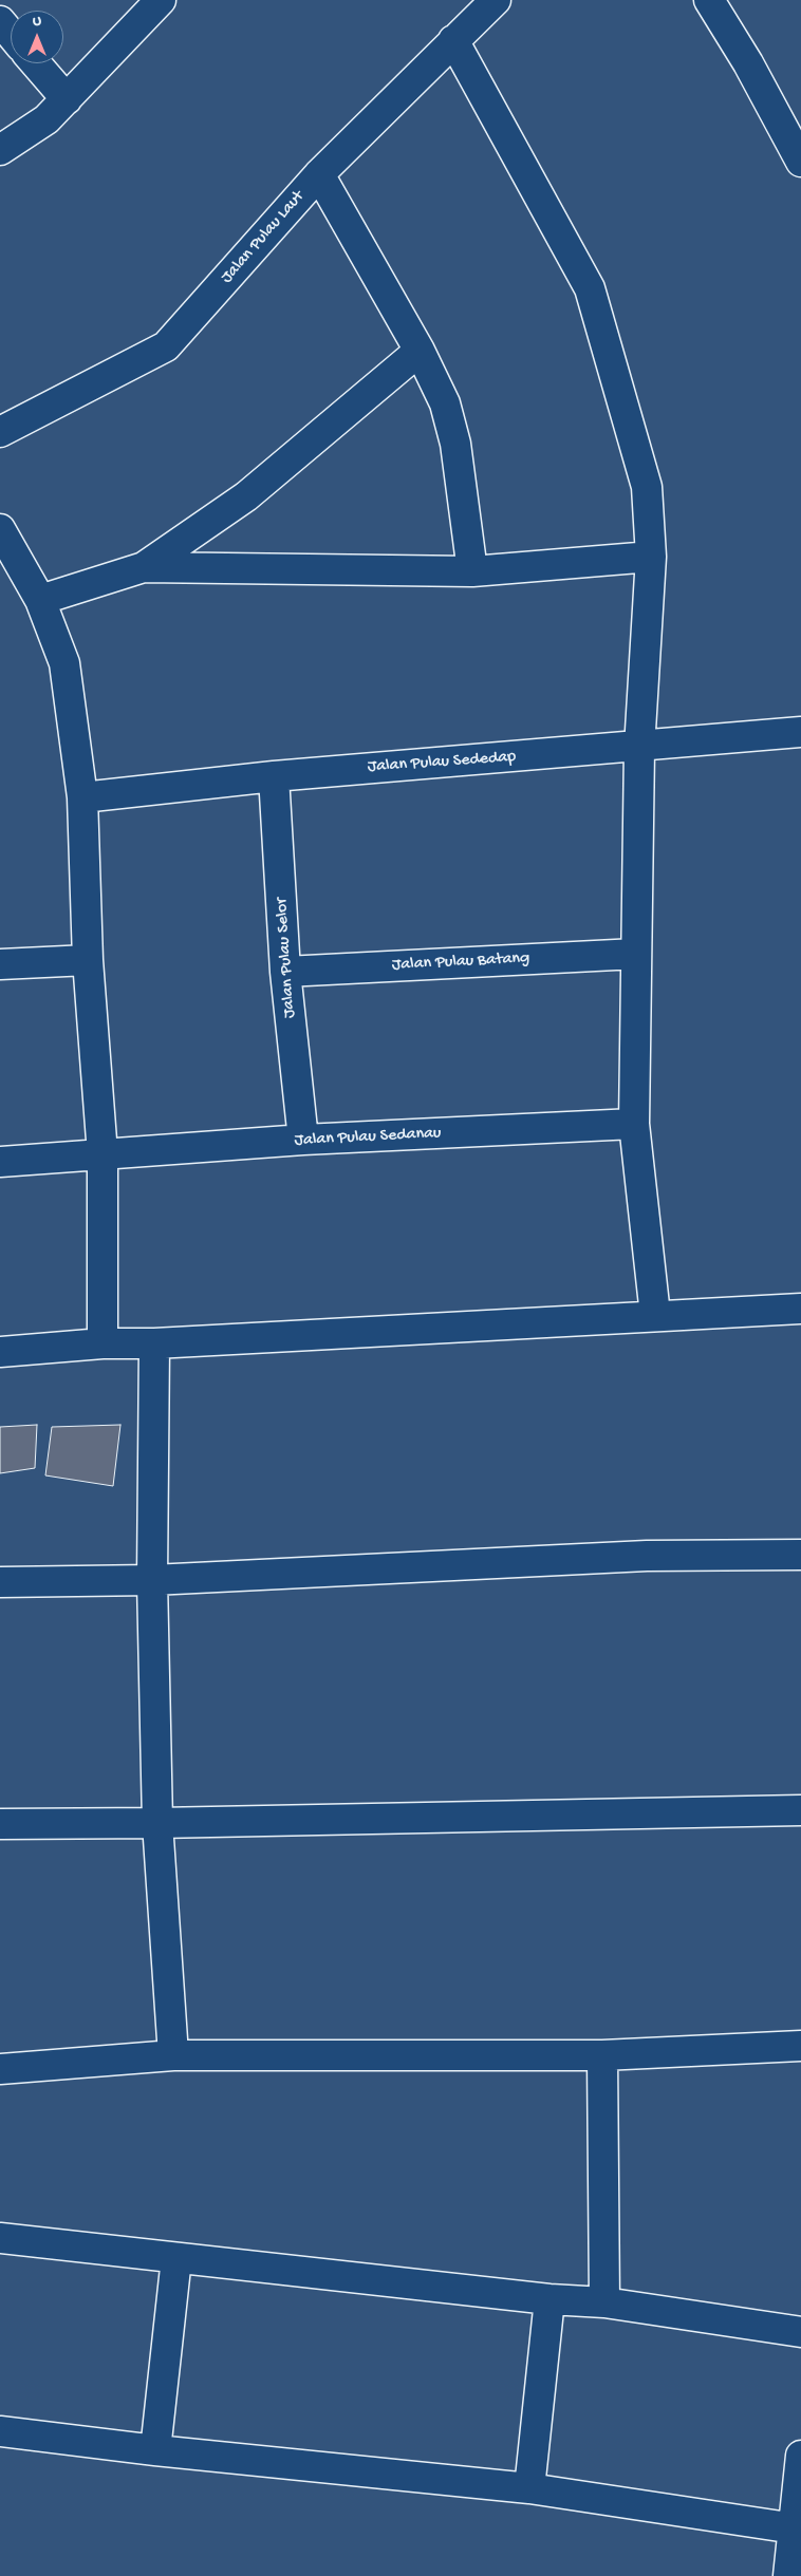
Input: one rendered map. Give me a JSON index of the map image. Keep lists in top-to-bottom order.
{
  "streets": {
    "street": [
      "Jalan Pulau Laut",
      "Jalan Pulau Sededap",
      "Jalan Pulau Selor",
      "Jalan Pulau Batang",
      "Jalan Pulau Sedanau"
    ]
  },
  "crossings": [
    ["Jalan Pulau Sededap", "Jalan Pulau Selor"],
    ["Jalan Pulau Selor", "Jalan Pulau Batang"],
    ["Jalan Pulau Selor", "Jalan Pulau Sedanau"]
  ],
  "north": "top"
}
